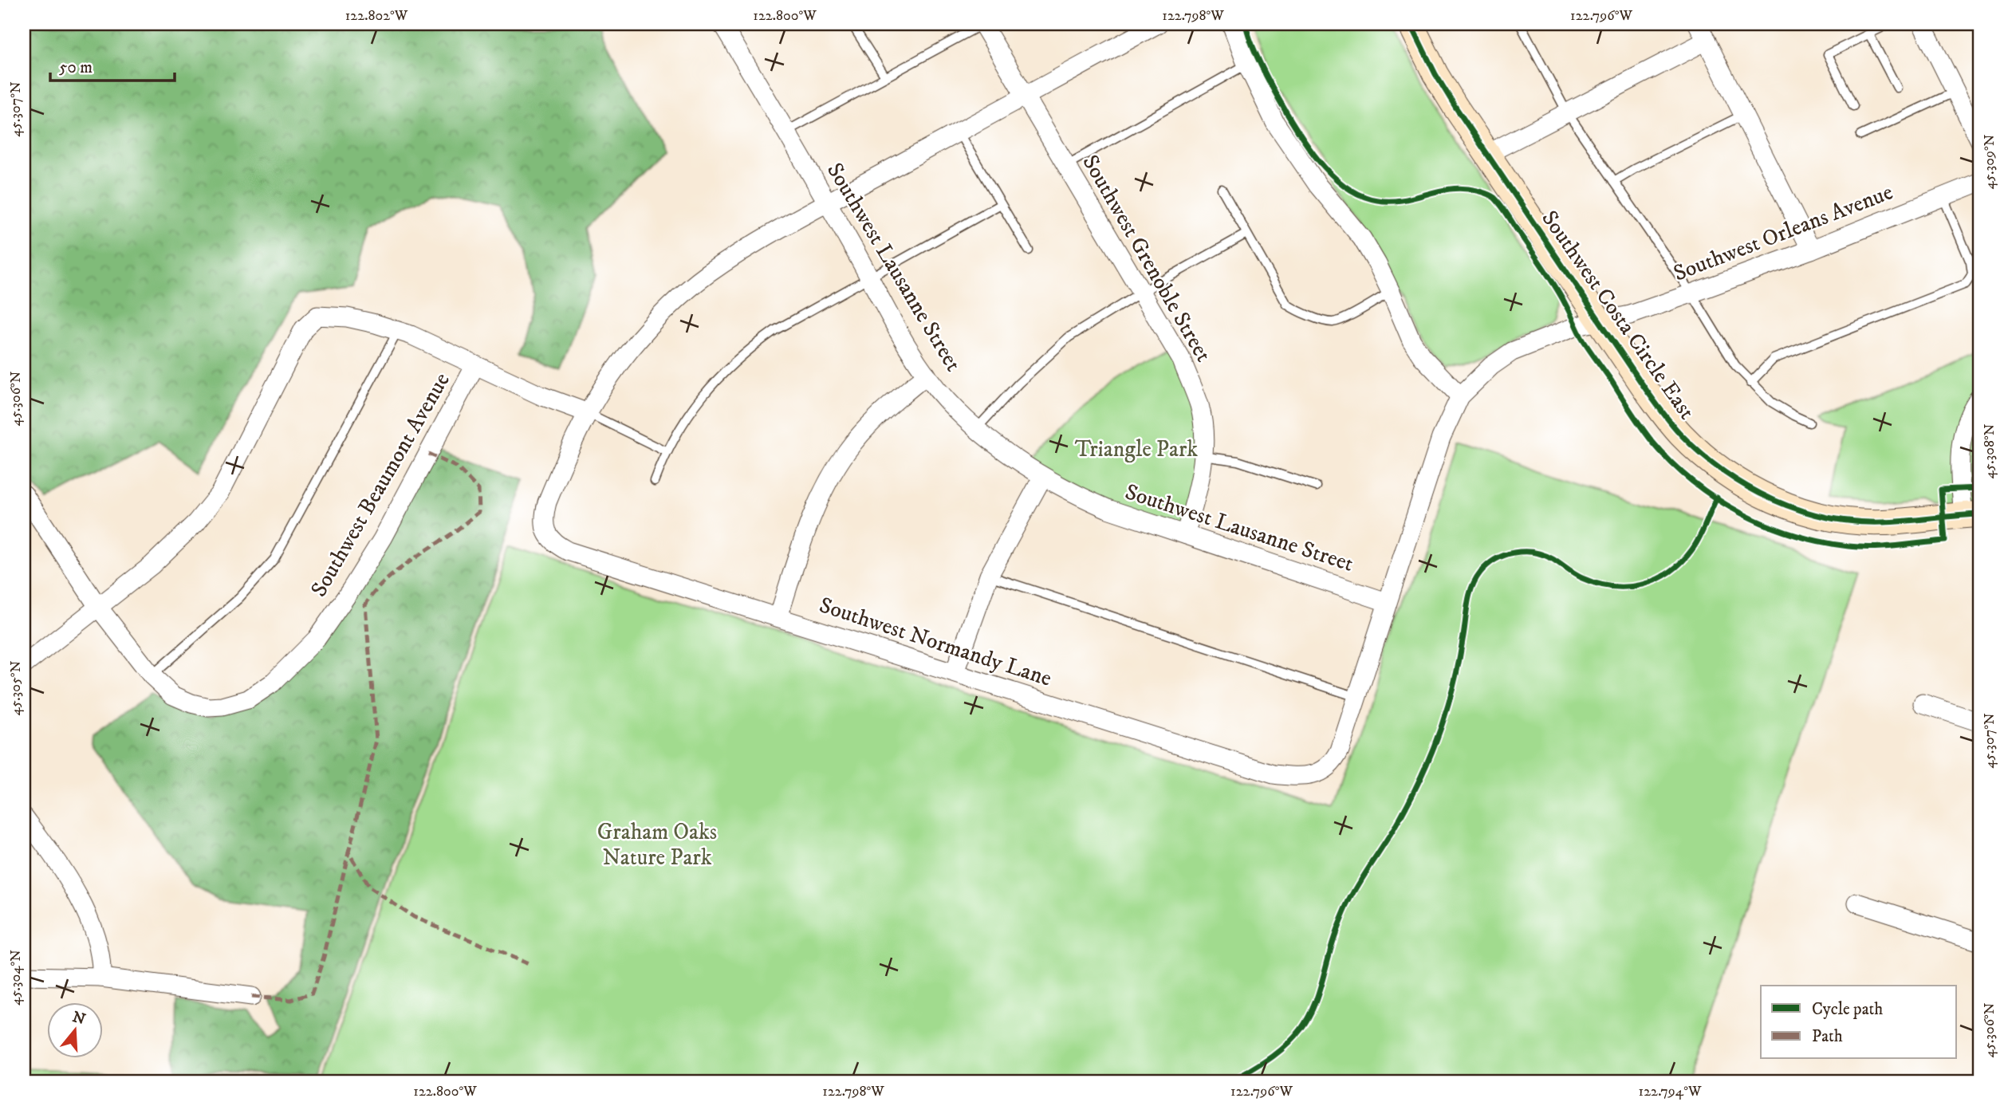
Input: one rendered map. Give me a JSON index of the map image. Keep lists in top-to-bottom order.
{
  "streets": {
    "street": [
      "Southwest Orleans Avenue",
      "Southwest Grenoble Street",
      "Southwest Lausanne Street",
      "Southwest Costa Circle East",
      "Southwest Beaumont Avenue",
      "Southwest Normandy Lane"
    ]
  },
  "crossings": [
    ["Southwest Orleans Avenue", "Southwest Costa Circle East"],
    ["Southwest Grenoble Street", "Southwest Lausanne Street"]
  ],
  "parks": ["Triangle Park", "Graham Oaks Nature Park"],
  "legend": ["Cycle path", "Path"],
  "scale_bar": "50 m",
  "north": "top",
  "coordinates": [
    "122.802°W",
    "122.800°W",
    "122.798°W",
    "122.796°W",
    "45.307°N",
    "45.309°N",
    "45.306°N",
    "45.308°N",
    "45.305°N",
    "45.304°N",
    "122.794°W"
  ]
}
